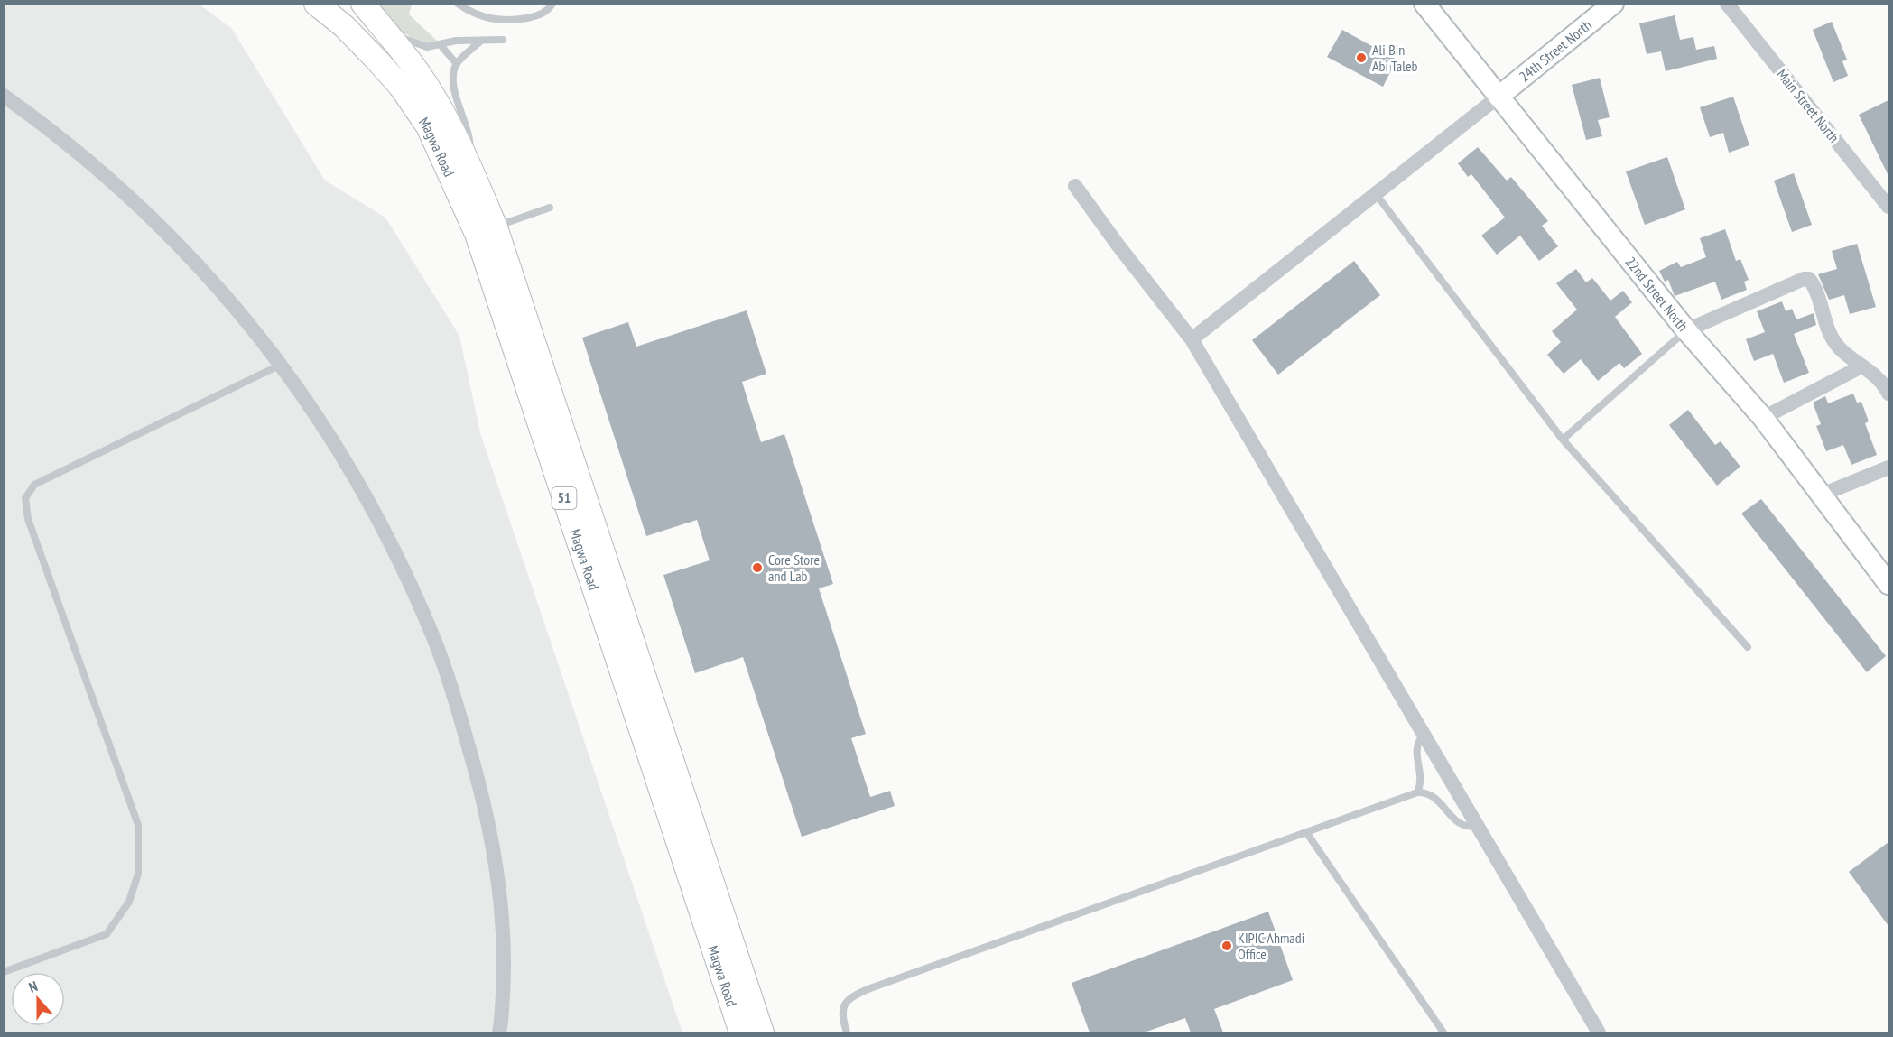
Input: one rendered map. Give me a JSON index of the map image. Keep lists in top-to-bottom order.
{
  "streets": {
    "main road": ["Magwa Road", "51"],
    "street": ["24th Street North", "Main Street North", "22nd Street North"]
  },
  "crossings": [
    ["24th Street North", "22nd Street North"]
  ],
  "places": ["Ali Bin Abi Taleb", "Core Store and Lab", "KIPIC Ahmadi Office"],
  "north": "top"
}
